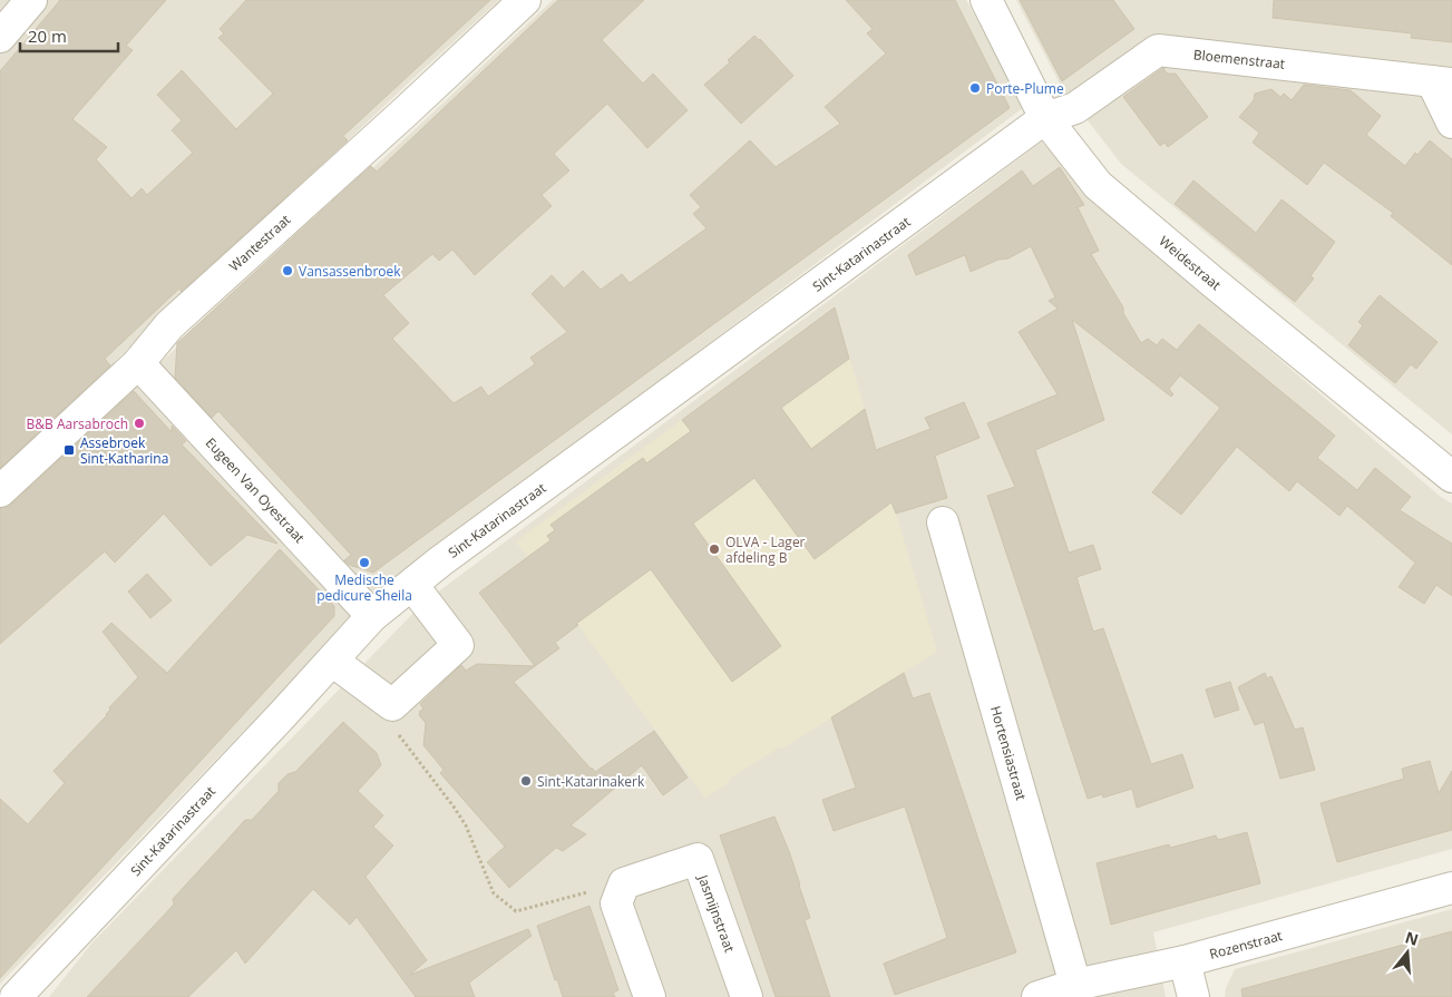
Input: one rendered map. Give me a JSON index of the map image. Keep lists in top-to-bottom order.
{
  "streets": {
    "street": [
      "Bloemenstraat",
      "Wantestraat",
      "Sint-Katarinastraat",
      "Weidestraat",
      "Eugeen Van Oyestraat",
      "Hortensiastraat",
      "Jasmijnstraat",
      "Rozenstraat"
    ]
  },
  "crossings": [
    ["Bloemenstraat", "Sint-Katarinastraat"],
    ["Bloemenstraat", "Weidestraat"],
    ["Wantestraat", "Eugeen Van Oyestraat"],
    ["Sint-Katarinastraat", "Weidestraat"],
    ["Sint-Katarinastraat", "Eugeen Van Oyestraat"],
    ["Hortensiastraat", "Rozenstraat"]
  ],
  "places": {
    "other": [
      "Porte-Plume",
      "Vansassenbroek",
      "B&B Aarsabroch",
      "OLVA - Lager afdeling B",
      "Medische pedicure Sheila",
      "Sint-Katarinakerk"
    ],
    "transit": ["Assebroek Sint-Katharina"]
  },
  "scale_bar": "20 m",
  "north": "top"
}
